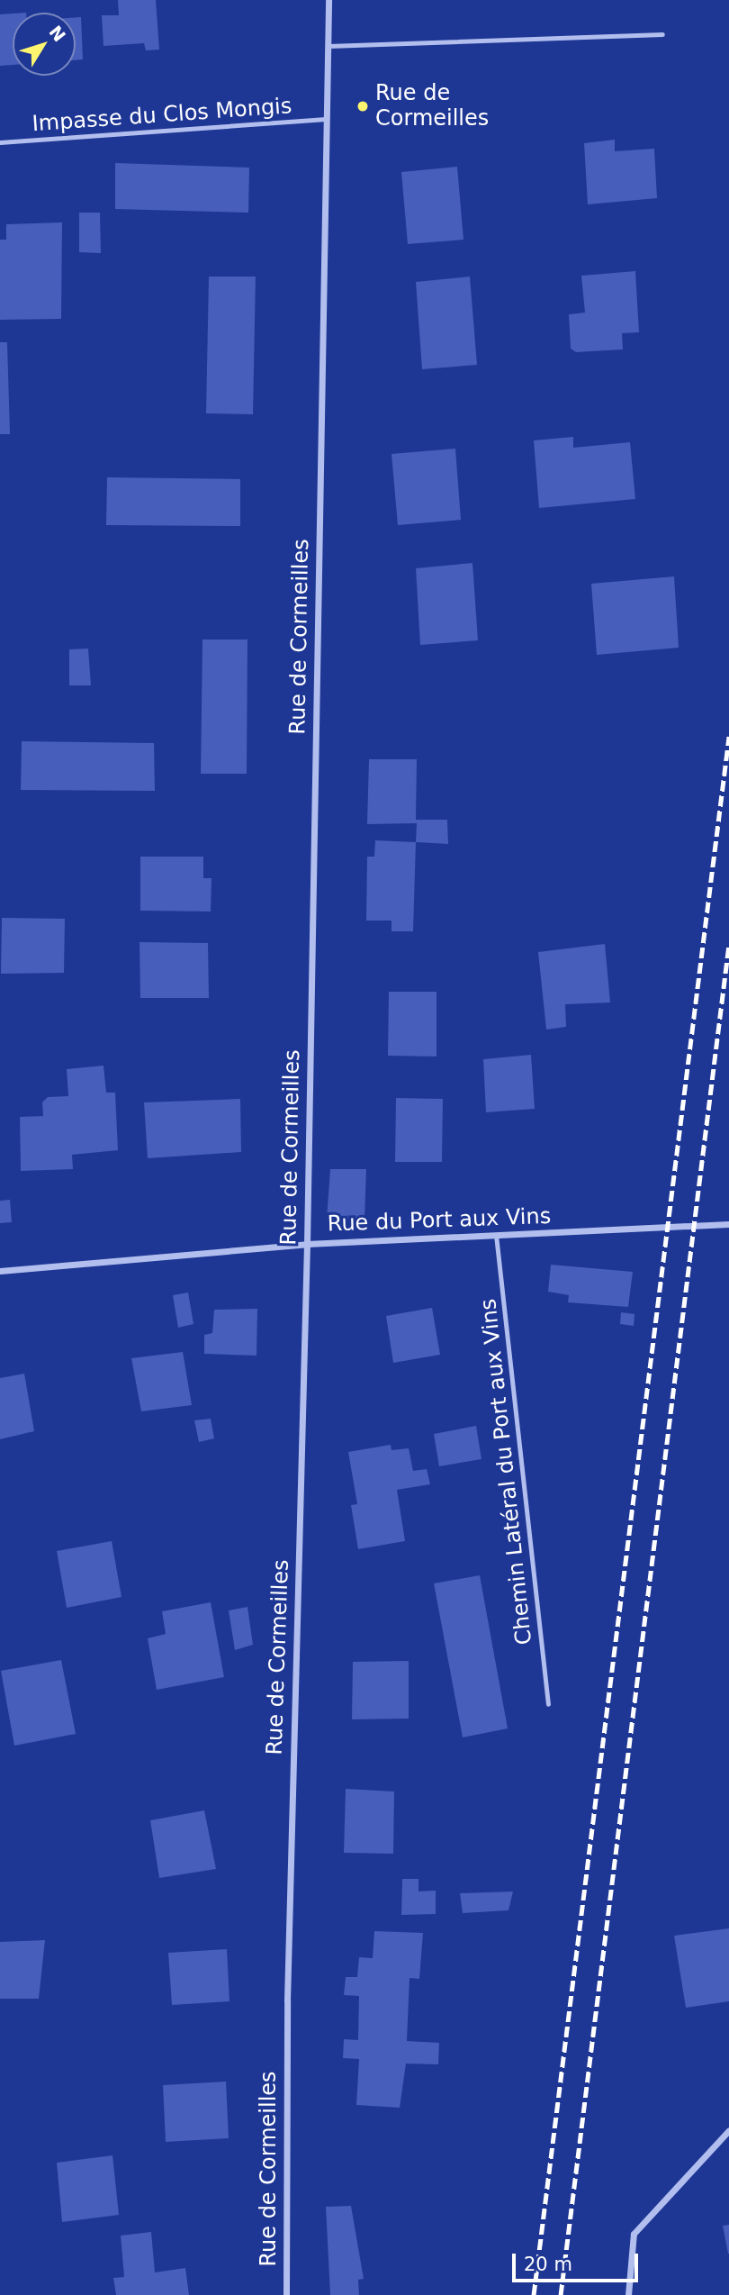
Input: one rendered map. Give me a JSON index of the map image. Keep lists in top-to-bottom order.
{
  "streets": {
    "street": ["Rue de Cormeilles", "Rue du Port aux Vins"],
    "lane": ["Impasse du Clos Mongis", "Chemin Latéral du Port aux Vins"]
  },
  "crossings": [
    ["Impasse du Clos Mongis", "Rue de Cormeilles"],
    ["Rue de Cormeilles", "Rue du Port aux Vins"],
    ["Rue du Port aux Vins", "Chemin Latéral du Port aux Vins"]
  ],
  "places": ["Rue de Cormeilles"],
  "scale_bar": "20 m",
  "north": "top right"
}
